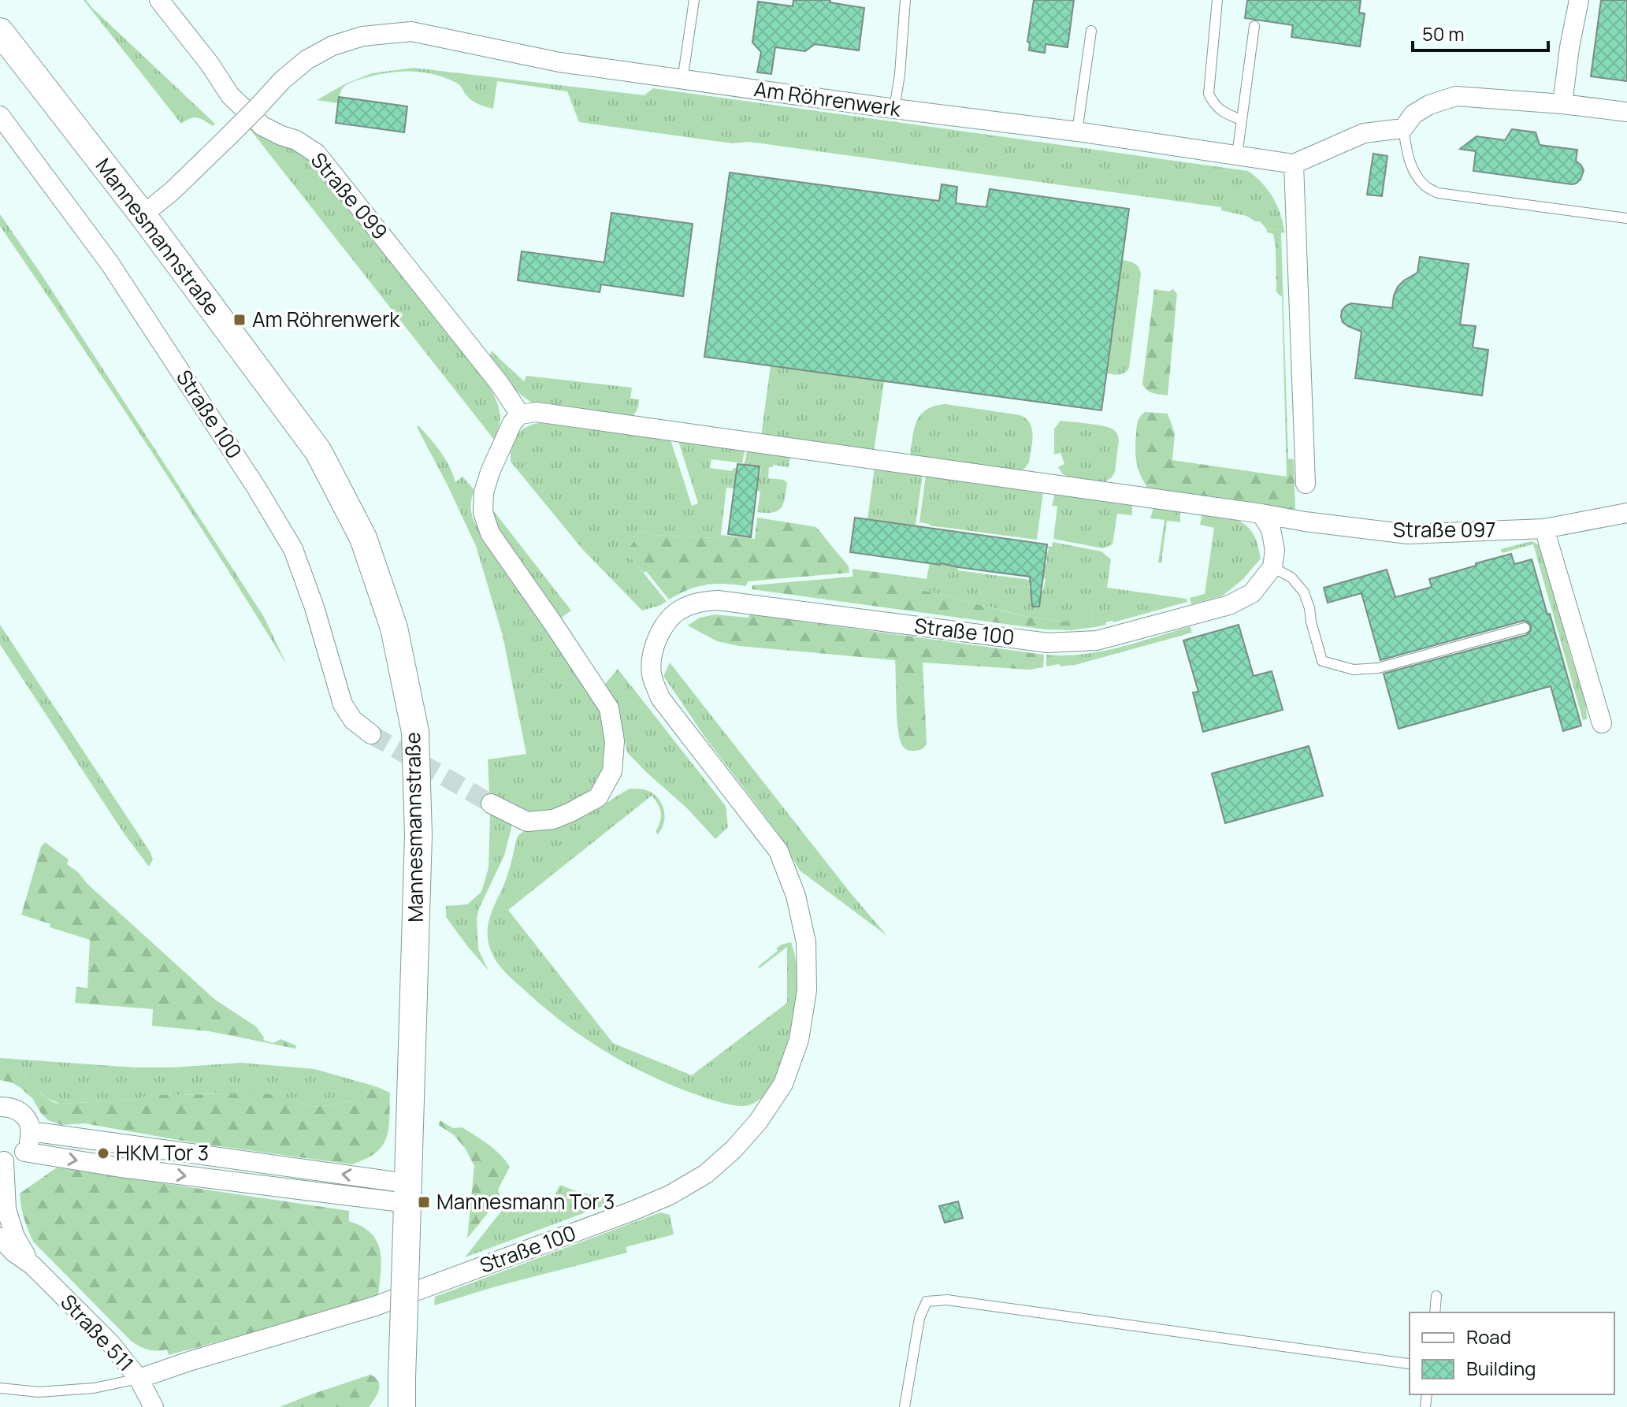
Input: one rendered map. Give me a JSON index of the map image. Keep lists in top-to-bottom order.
{
  "streets": {
    "main road": ["Mannesmannstraße"],
    "street": [
      "Am Röhrenwerk",
      "Straße 099",
      "Straße 100",
      "Straße 097",
      "Straße 511"
    ]
  },
  "crossings": [
    ["Am Röhrenwerk", "Mannesmannstraße"],
    ["Straße 100", "Straße 511"]
  ],
  "places": {
    "transit": ["Am Röhrenwerk", "Mannesmann Tor 3"],
    "other": ["HKM Tor 3"]
  },
  "legend": ["Road", "Building"],
  "scale_bar": "50 m"
}
